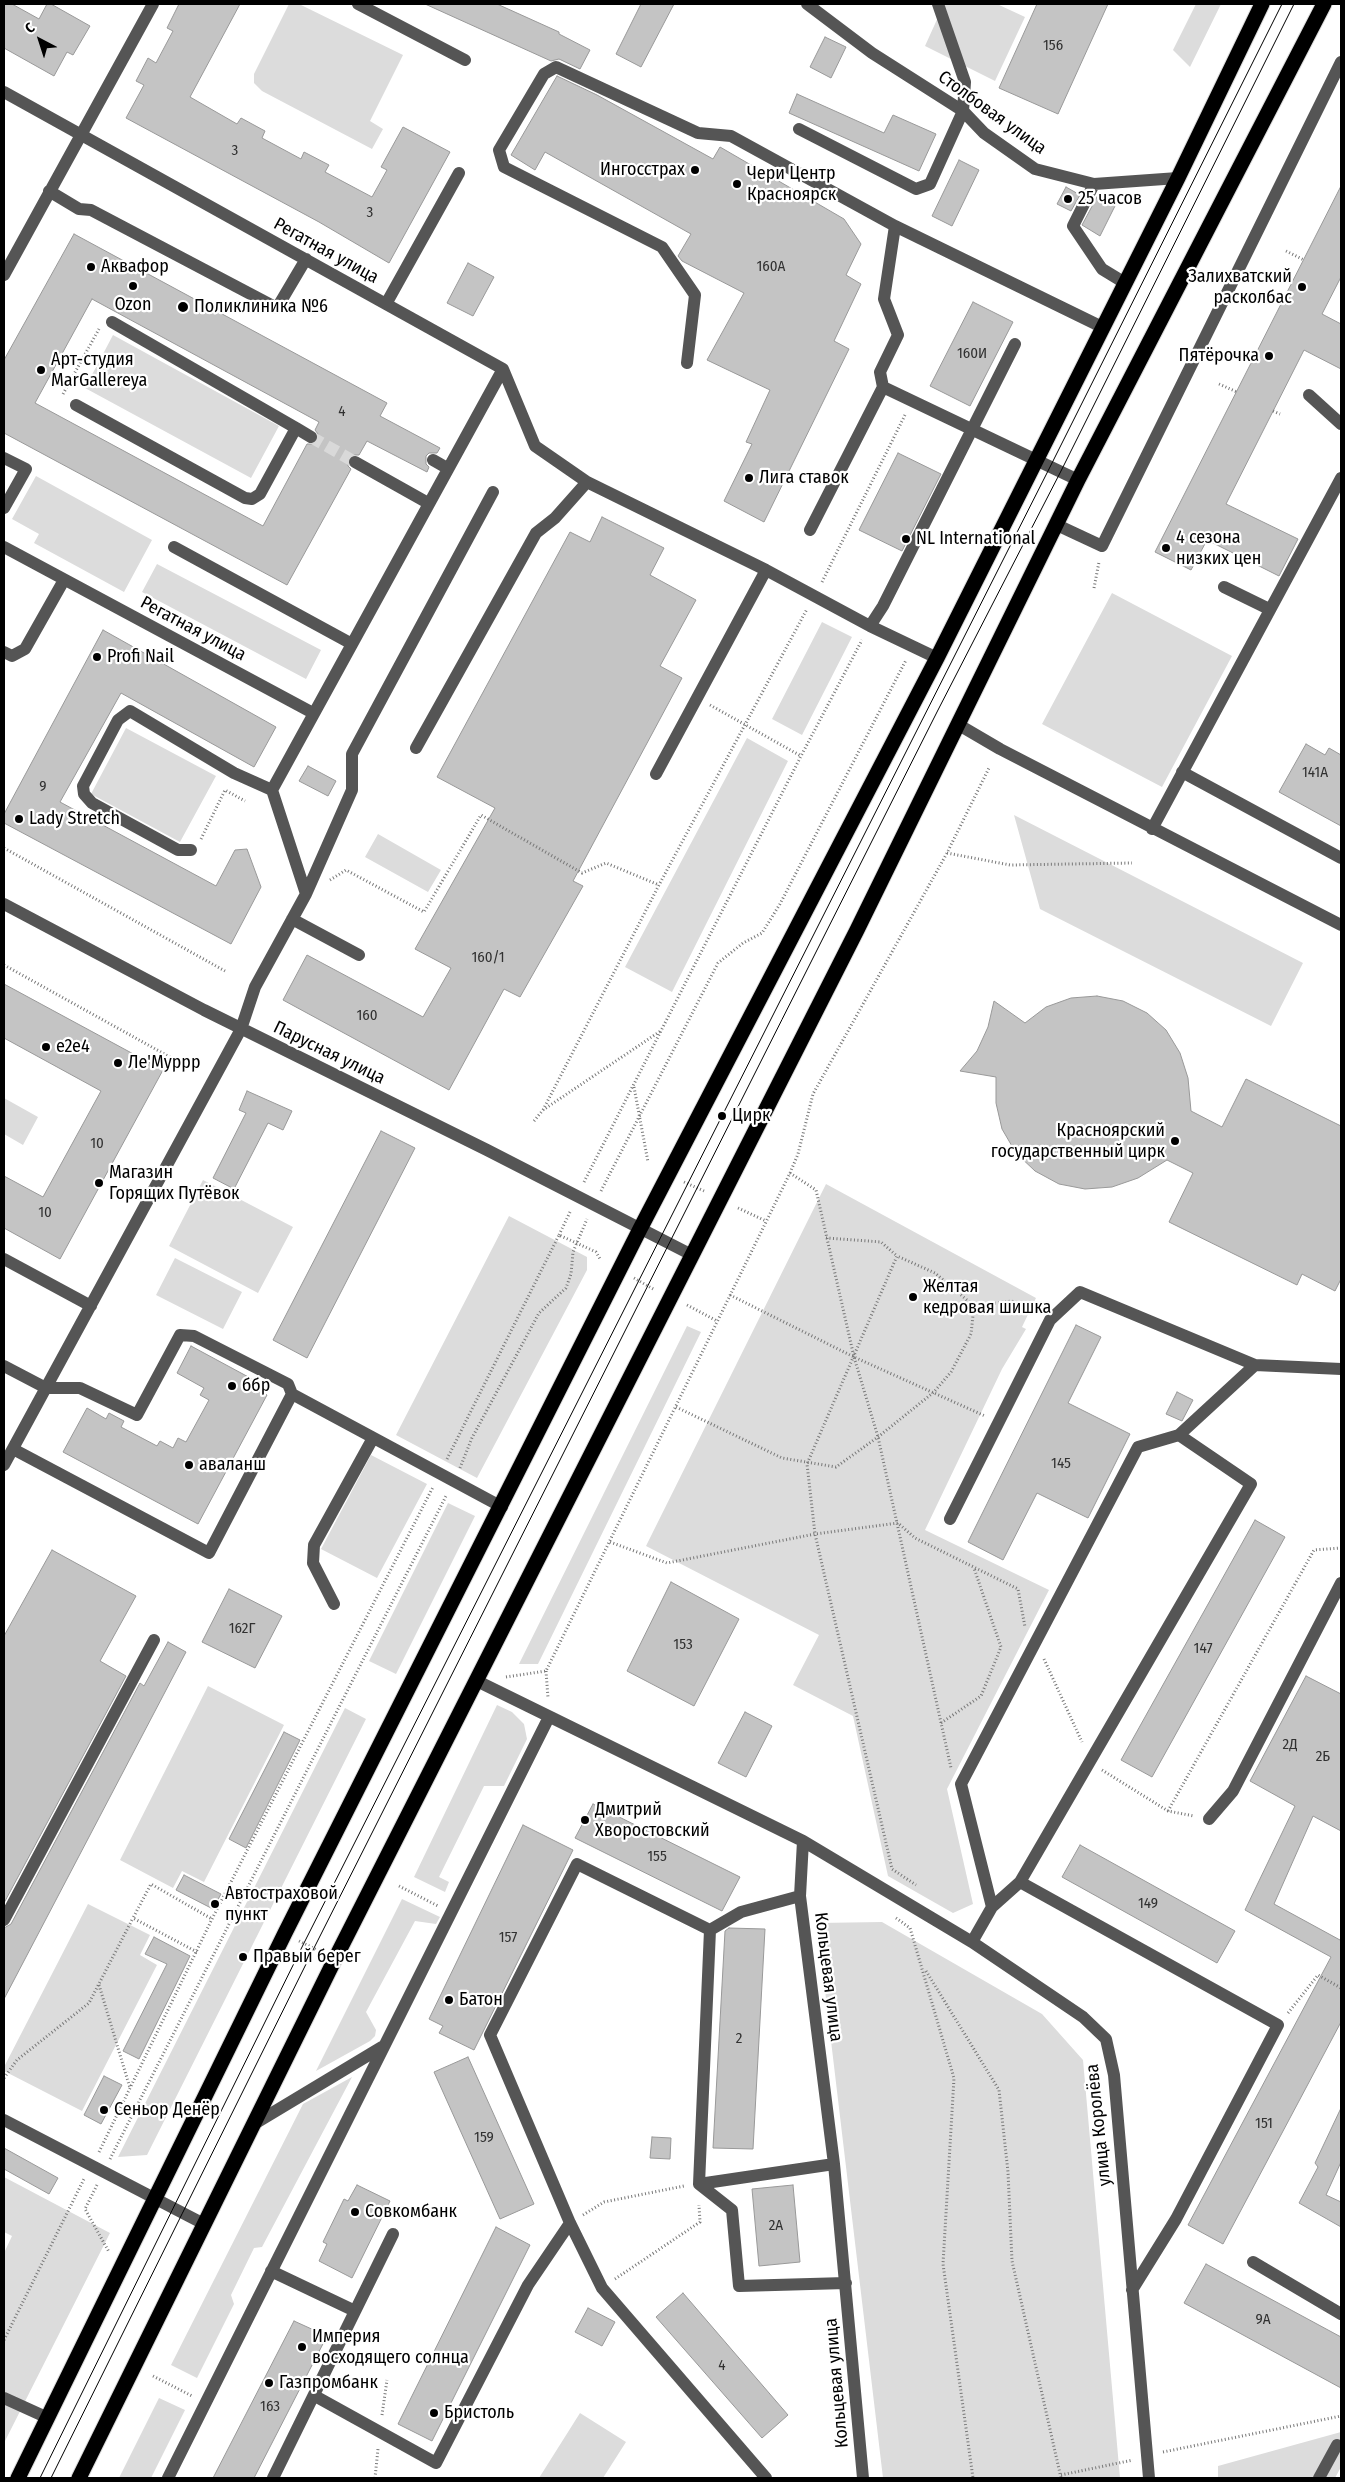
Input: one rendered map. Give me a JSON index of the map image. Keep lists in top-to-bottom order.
{
  "streets": {
    "street": [
      "Столбовая улица",
      "Регатная улица",
      "Парусная улица",
      "Кольцевая улица",
      "улица Королёва"
    ]
  },
  "crossings": [
    ["Кольцевая улица", "улица Королёва"]
  ],
  "places": [
    "Ингосстрах",
    "Чери Центр Красноярск",
    "25 часов",
    "Аквафор",
    "Ozon",
    "Залихватский расколбас",
    "Поликлиника №6",
    "Пятёрочка",
    "Арт-студия MarGallereya",
    "Лига ставок",
    "NL International",
    "4 сезона низких цен",
    "Profi Nail",
    "Lady Stretch",
    "е2е4",
    "Ле'Муррр",
    "Цирк",
    "Красноярский государственный цирк",
    "Магазин Горящих Путёвок",
    "Желтая кедровая шишка",
    "ббр",
    "аваланш",
    "Дмитрий Хворостовский",
    "Автостраховой пункт",
    "Правый берег",
    "Батон",
    "Сеньор Денёр",
    "Совкомбанк",
    "Империя восходящего солнца",
    "Газпромбанк",
    "Бристоль"
  ],
  "house_numbers": [
    "156",
    "3",
    "3",
    "160А",
    "160И",
    "4",
    "141А",
    "9",
    "160/1",
    "160",
    "10",
    "10",
    "145",
    "162Г",
    "153",
    "147",
    "2Д",
    "2Б",
    "155",
    "149",
    "157",
    "2",
    "151",
    "159",
    "2А",
    "9А",
    "4",
    "163"
  ],
  "north": "top left"
}
